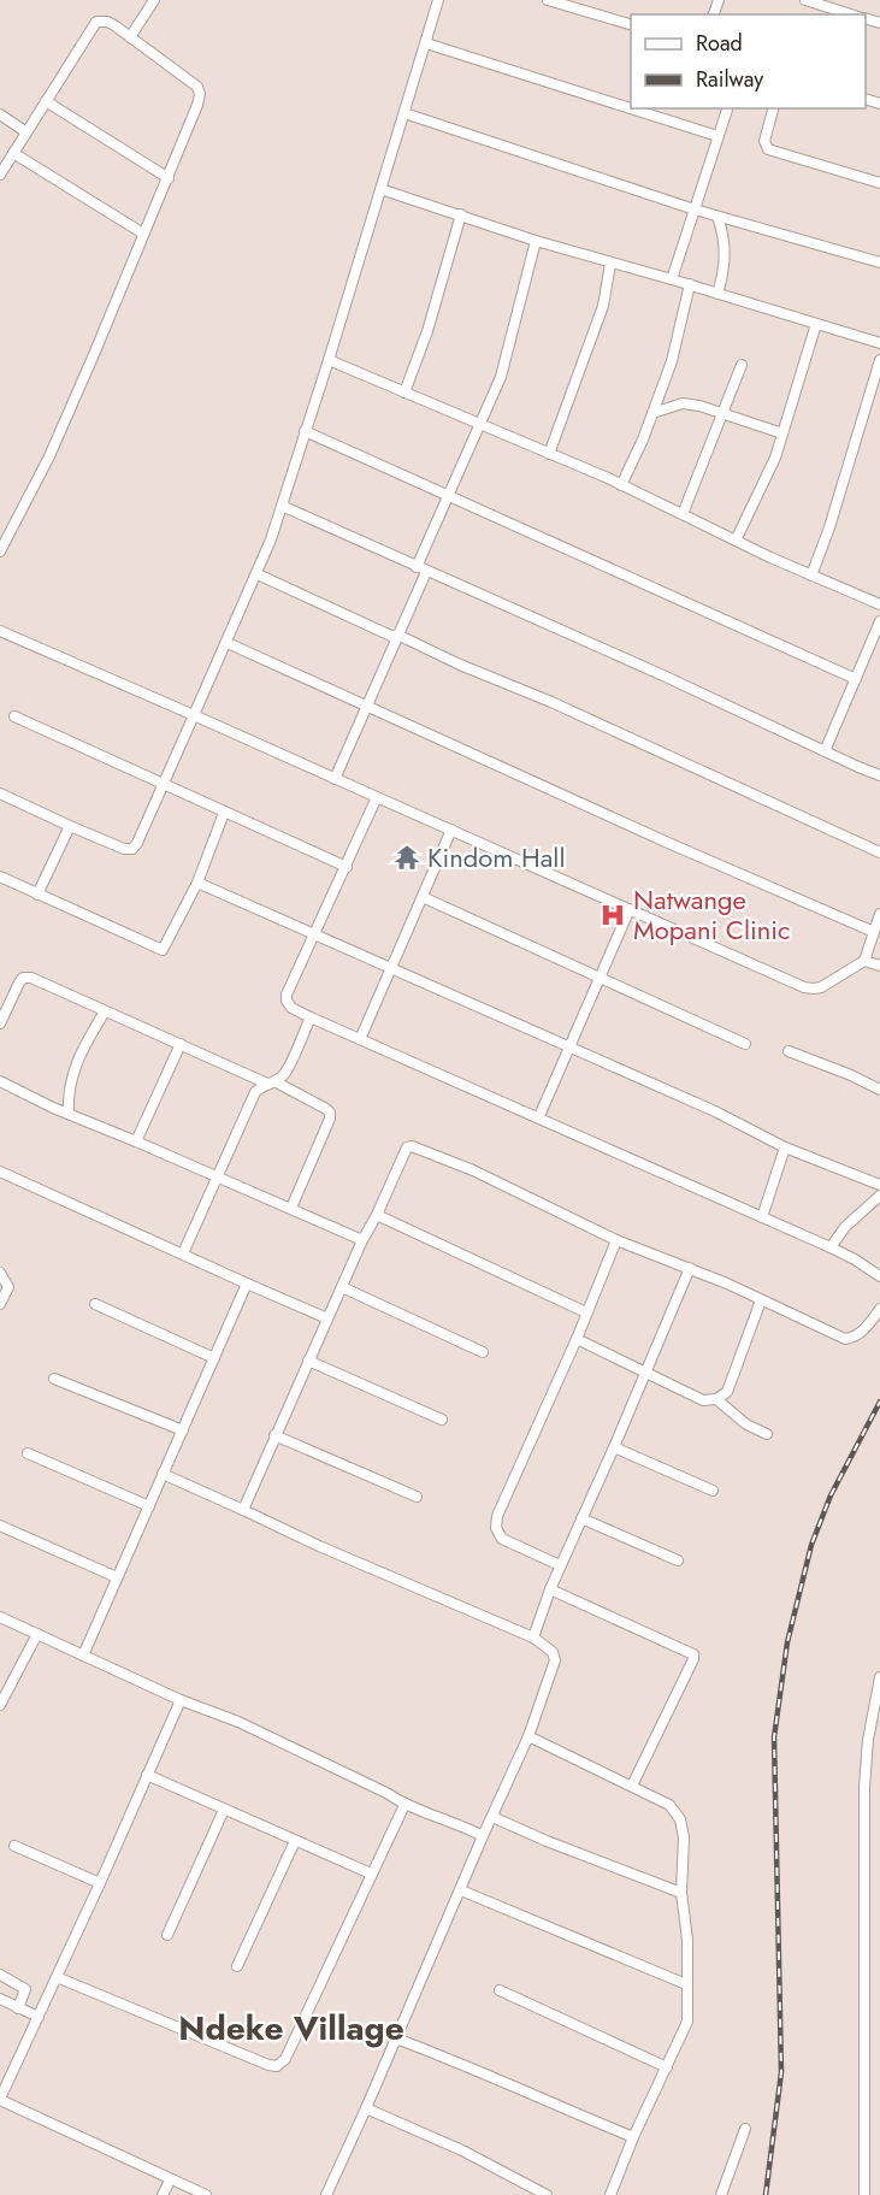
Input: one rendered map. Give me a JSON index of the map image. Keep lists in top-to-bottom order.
{
  "districts": ["Ndeke Village"],
  "places": {
    "temple": ["Kindom Hall"],
    "hospital": ["Natwange Mopani Clinic"]
  },
  "legend": ["Road", "Railway"]
}
